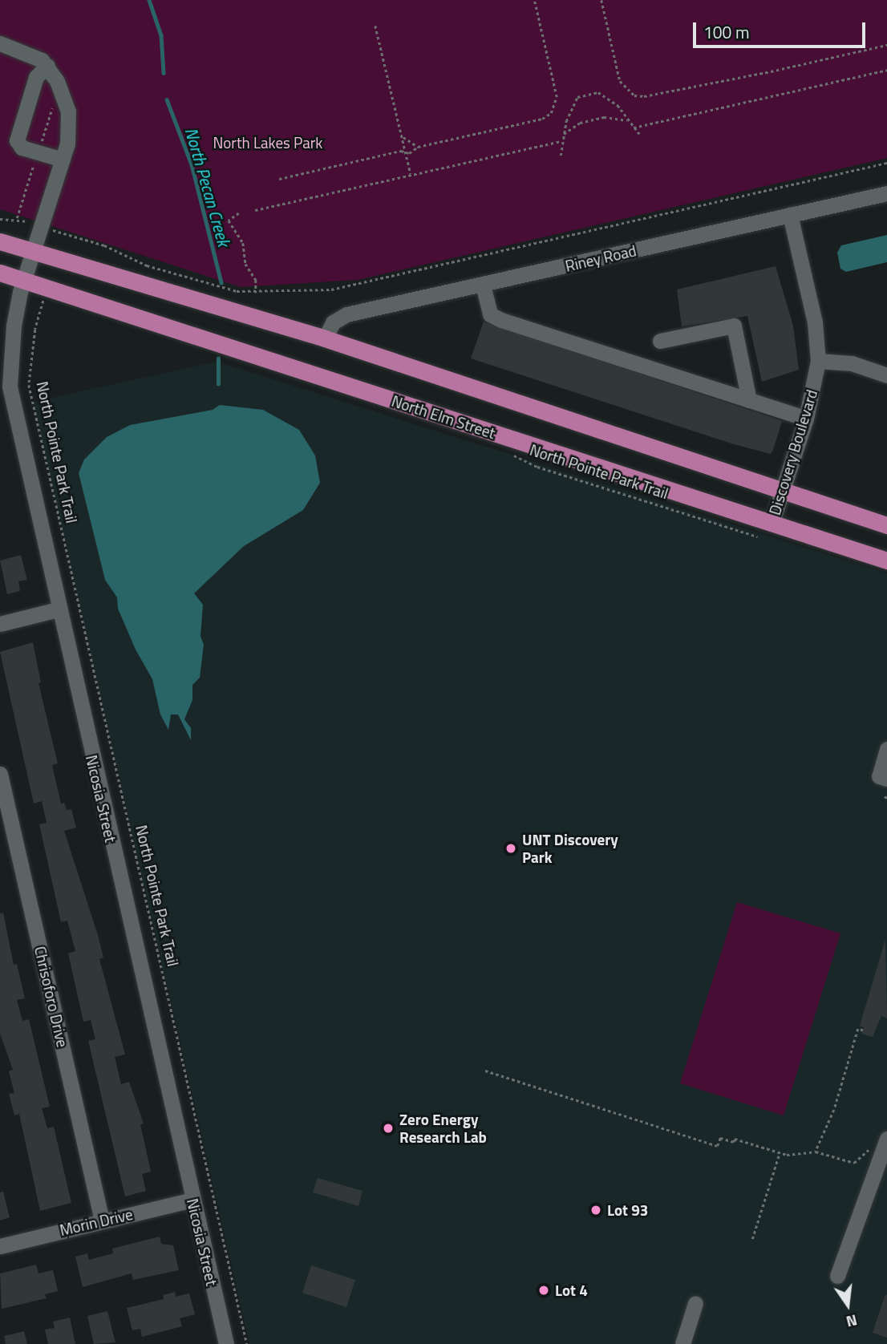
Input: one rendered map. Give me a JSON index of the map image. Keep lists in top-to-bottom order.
{
  "streets": {
    "main road": ["North Elm Street"],
    "street": [
      "Riney Road",
      "Discovery Boulevard",
      "Nicosia Street",
      "Chrisoforo Drive",
      "Morin Drive"
    ],
    "path": ["North Pointe Park Trail"]
  },
  "crossings": [
    ["Riney Road", "Discovery Boulevard"],
    ["North Elm Street", "Discovery Boulevard"],
    ["North Elm Street", "Nicosia Street"],
    ["Nicosia Street", "Morin Drive"],
    ["Chrisoforo Drive", "Morin Drive"]
  ],
  "water": ["North Pecan Creek"],
  "parks": ["North Lakes Park"],
  "places": [
    "UNT Discovery Park",
    "Zero Energy Research Lab",
    "Lot 93",
    "Lot 4"
  ],
  "scale_bar": "100 m",
  "north": "bottom"
}
